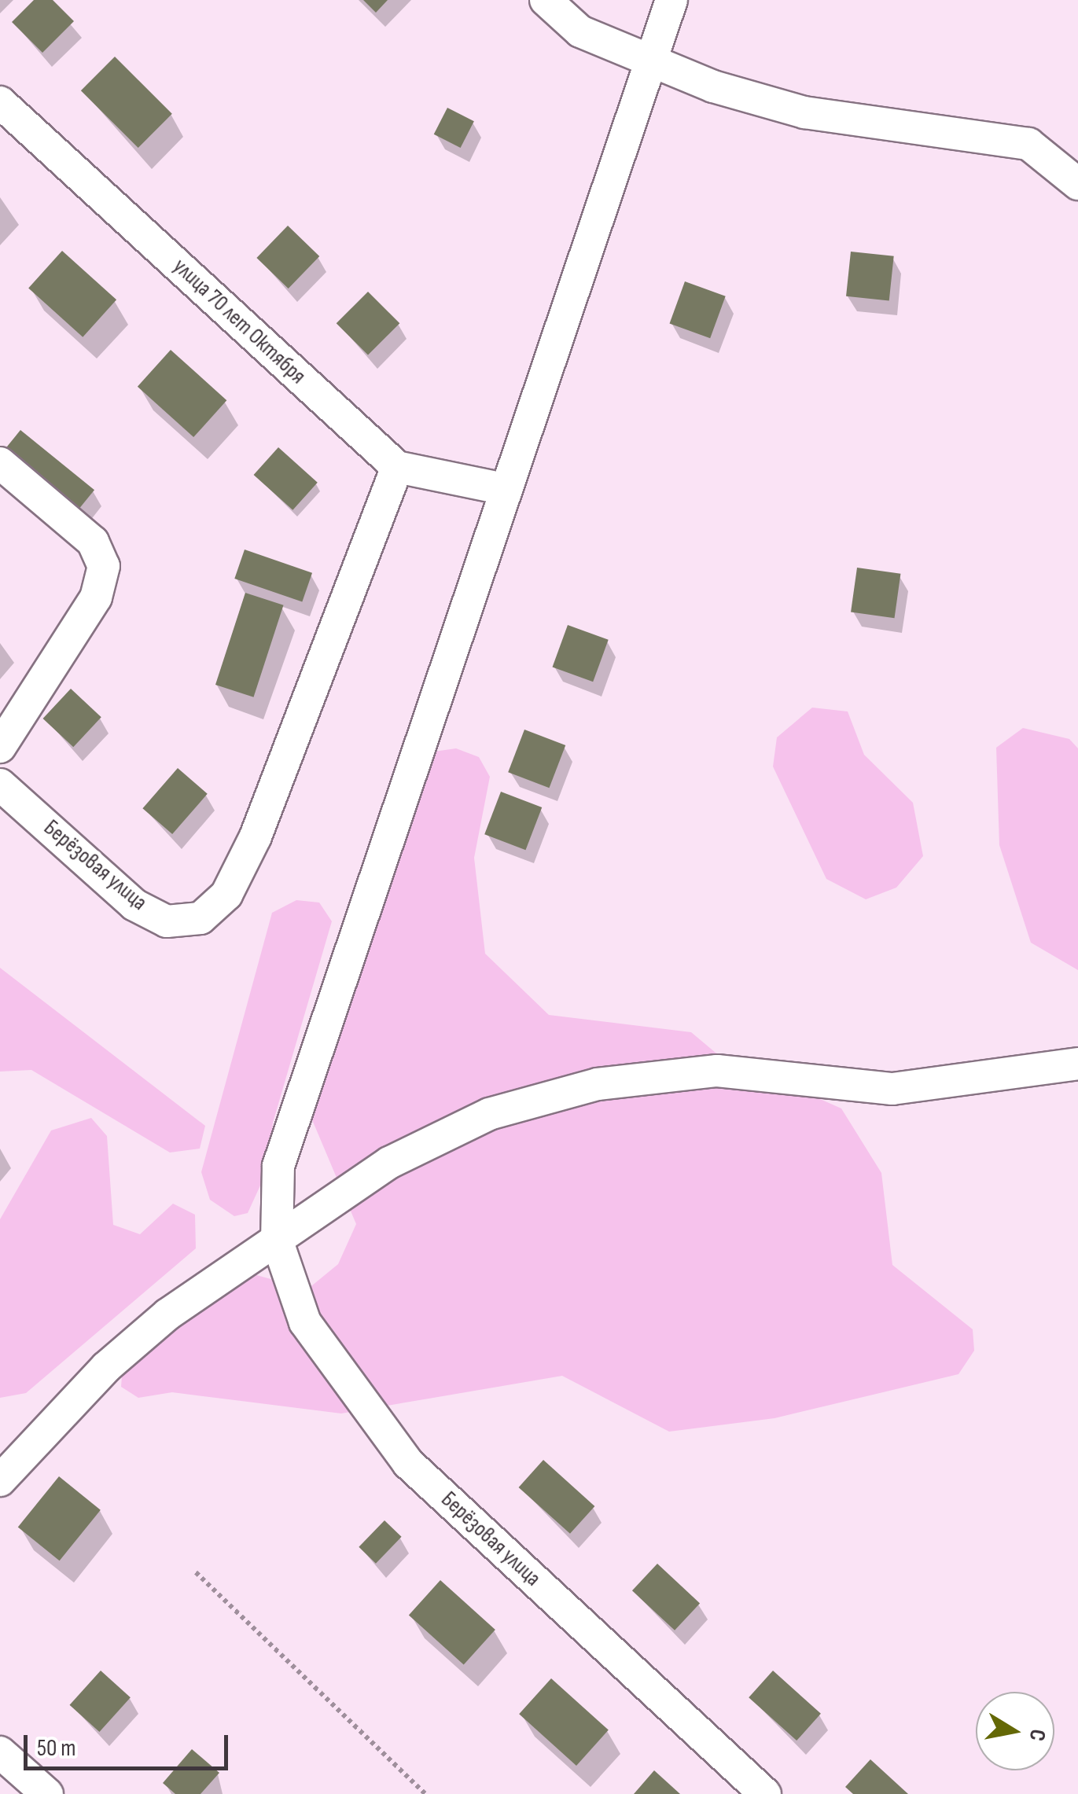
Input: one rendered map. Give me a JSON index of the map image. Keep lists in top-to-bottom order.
{
  "streets": {
    "street": ["улица 70 лет Октября", "Берёзовая улица"]
  },
  "crossings": [
    ["улица 70 лет Октября", "Берёзовая улица"]
  ],
  "scale_bar": "50 m",
  "north": "right"
}
